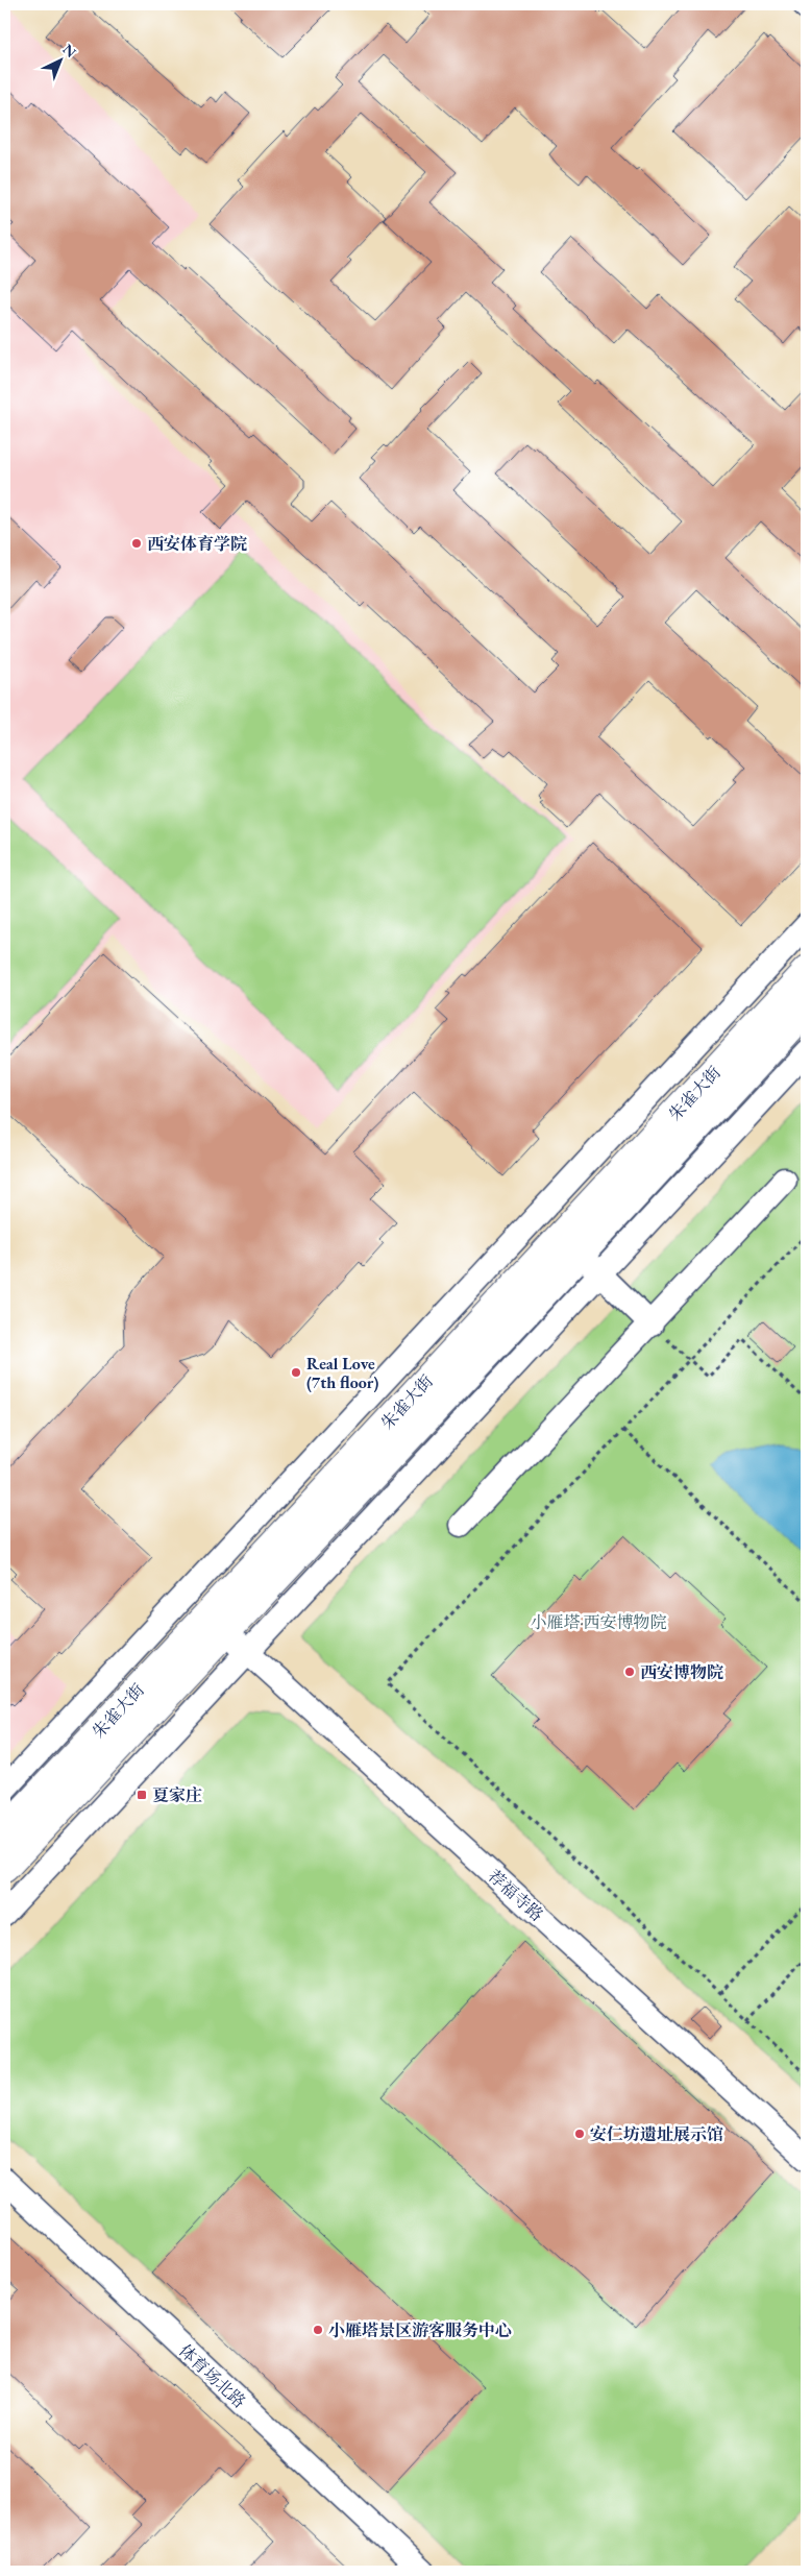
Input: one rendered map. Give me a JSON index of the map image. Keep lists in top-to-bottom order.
{
  "streets": {
    "main road": ["朱雀大街"],
    "street": ["荐福寺路", "体育场北路"]
  },
  "crossings": [
    ["朱雀大街", "荐福寺路"]
  ],
  "parks": ["小雁塔·西安博物院"],
  "places": {
    "other": [
      "西安体育学院",
      "Real Love (7th floor)",
      "西安博物院",
      "安仁坊遗址展示馆",
      "小雁塔景区游客服务中心"
    ],
    "transit": ["夏家庄"]
  },
  "north": "top right"
}
